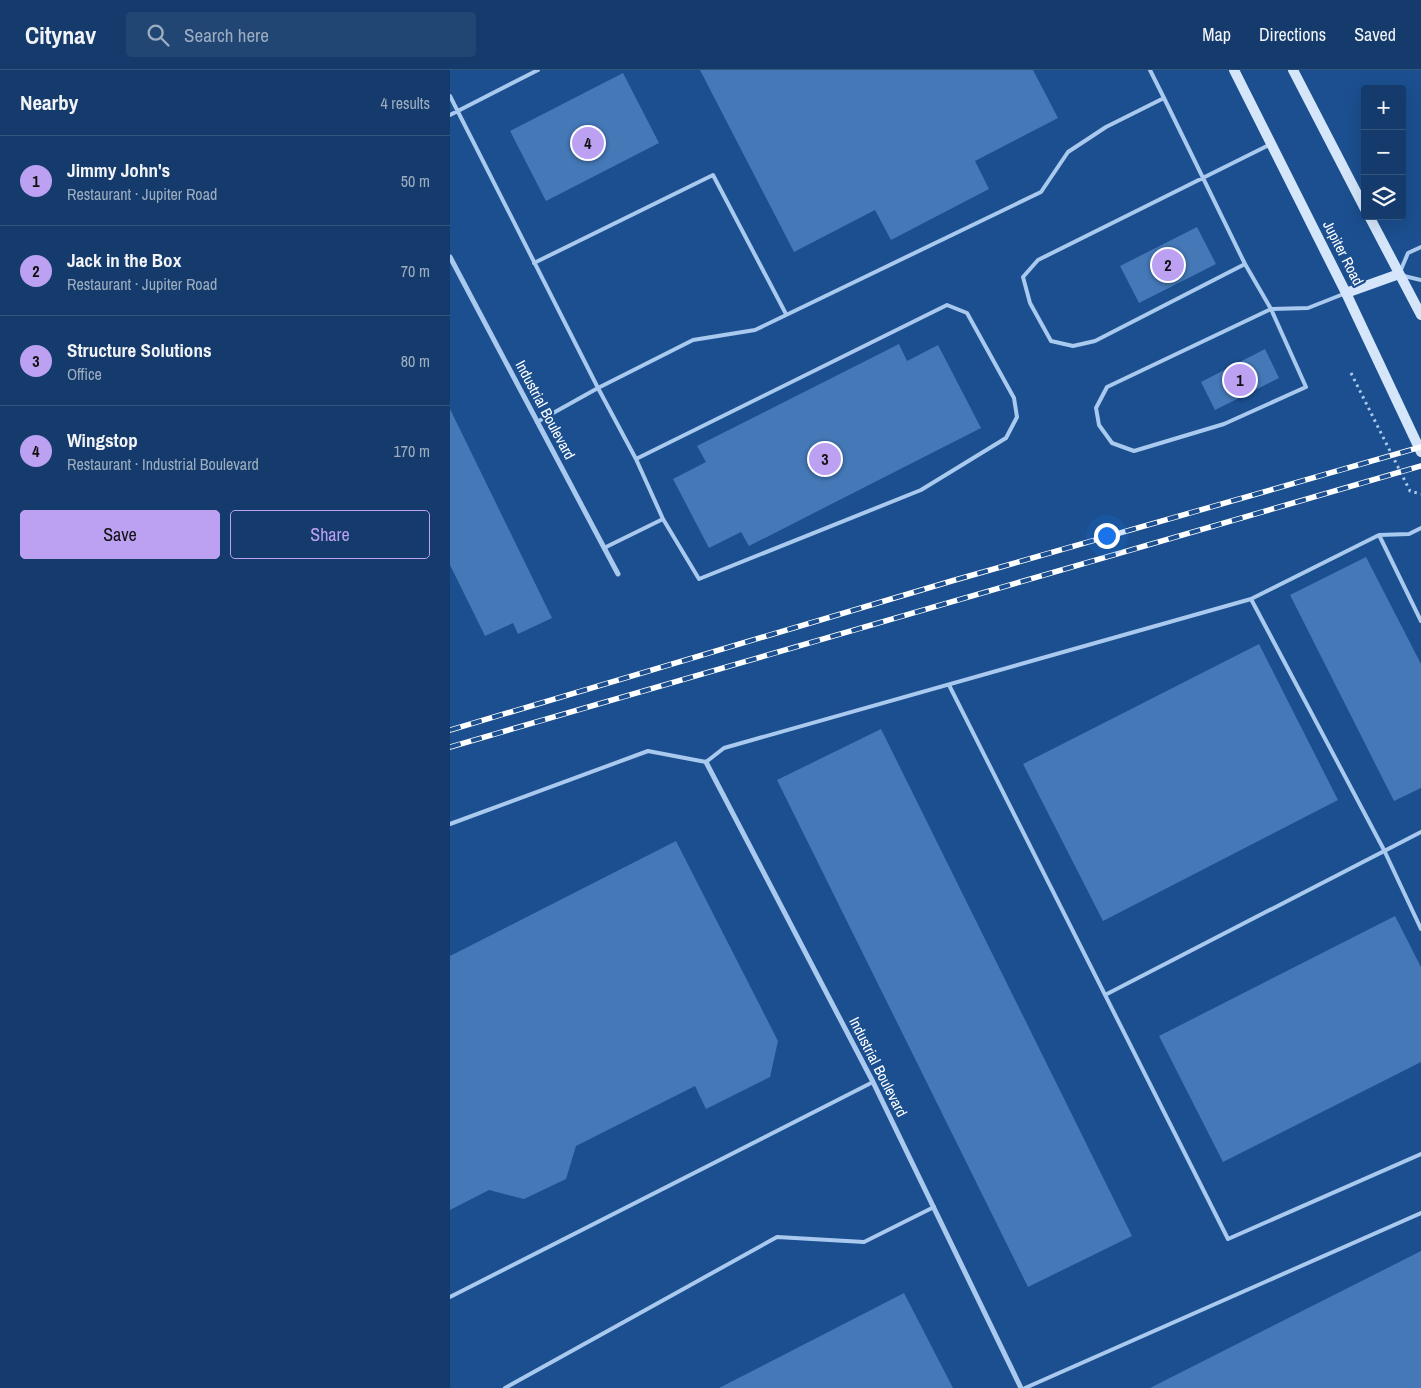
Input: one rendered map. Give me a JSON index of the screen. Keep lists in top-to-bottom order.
{
  "streets": {
    "main road": ["Jupiter Road"],
    "street": ["Industrial Boulevard"]
  },
  "page": {
    "header": "Citynav",
    "search": "Search here",
    "nav": ["Map", "Directions", "Saved"],
    "heading": ["Nearby", "4 results"],
    "map_buttons": ["+", "−"],
    "pins": [
      "4",
      "2",
      "1",
      "3"
    ],
    "list": [
      {
        "mark": "1",
        "name": "Jimmy John's",
        "note": "Restaurant · Jupiter Road",
        "value": "50 m"
      },
      {
        "mark": "2",
        "name": "Jack in the Box",
        "note": "Restaurant · Jupiter Road",
        "value": "70 m"
      },
      {
        "mark": "3",
        "name": "Structure Solutions",
        "note": "Office",
        "value": "80 m"
      },
      {
        "mark": "4",
        "name": "Wingstop",
        "note": "Restaurant · Industrial Boulevard",
        "value": "170 m"
      }
    ],
    "buttons": ["Save", "Share"]
  }
}
